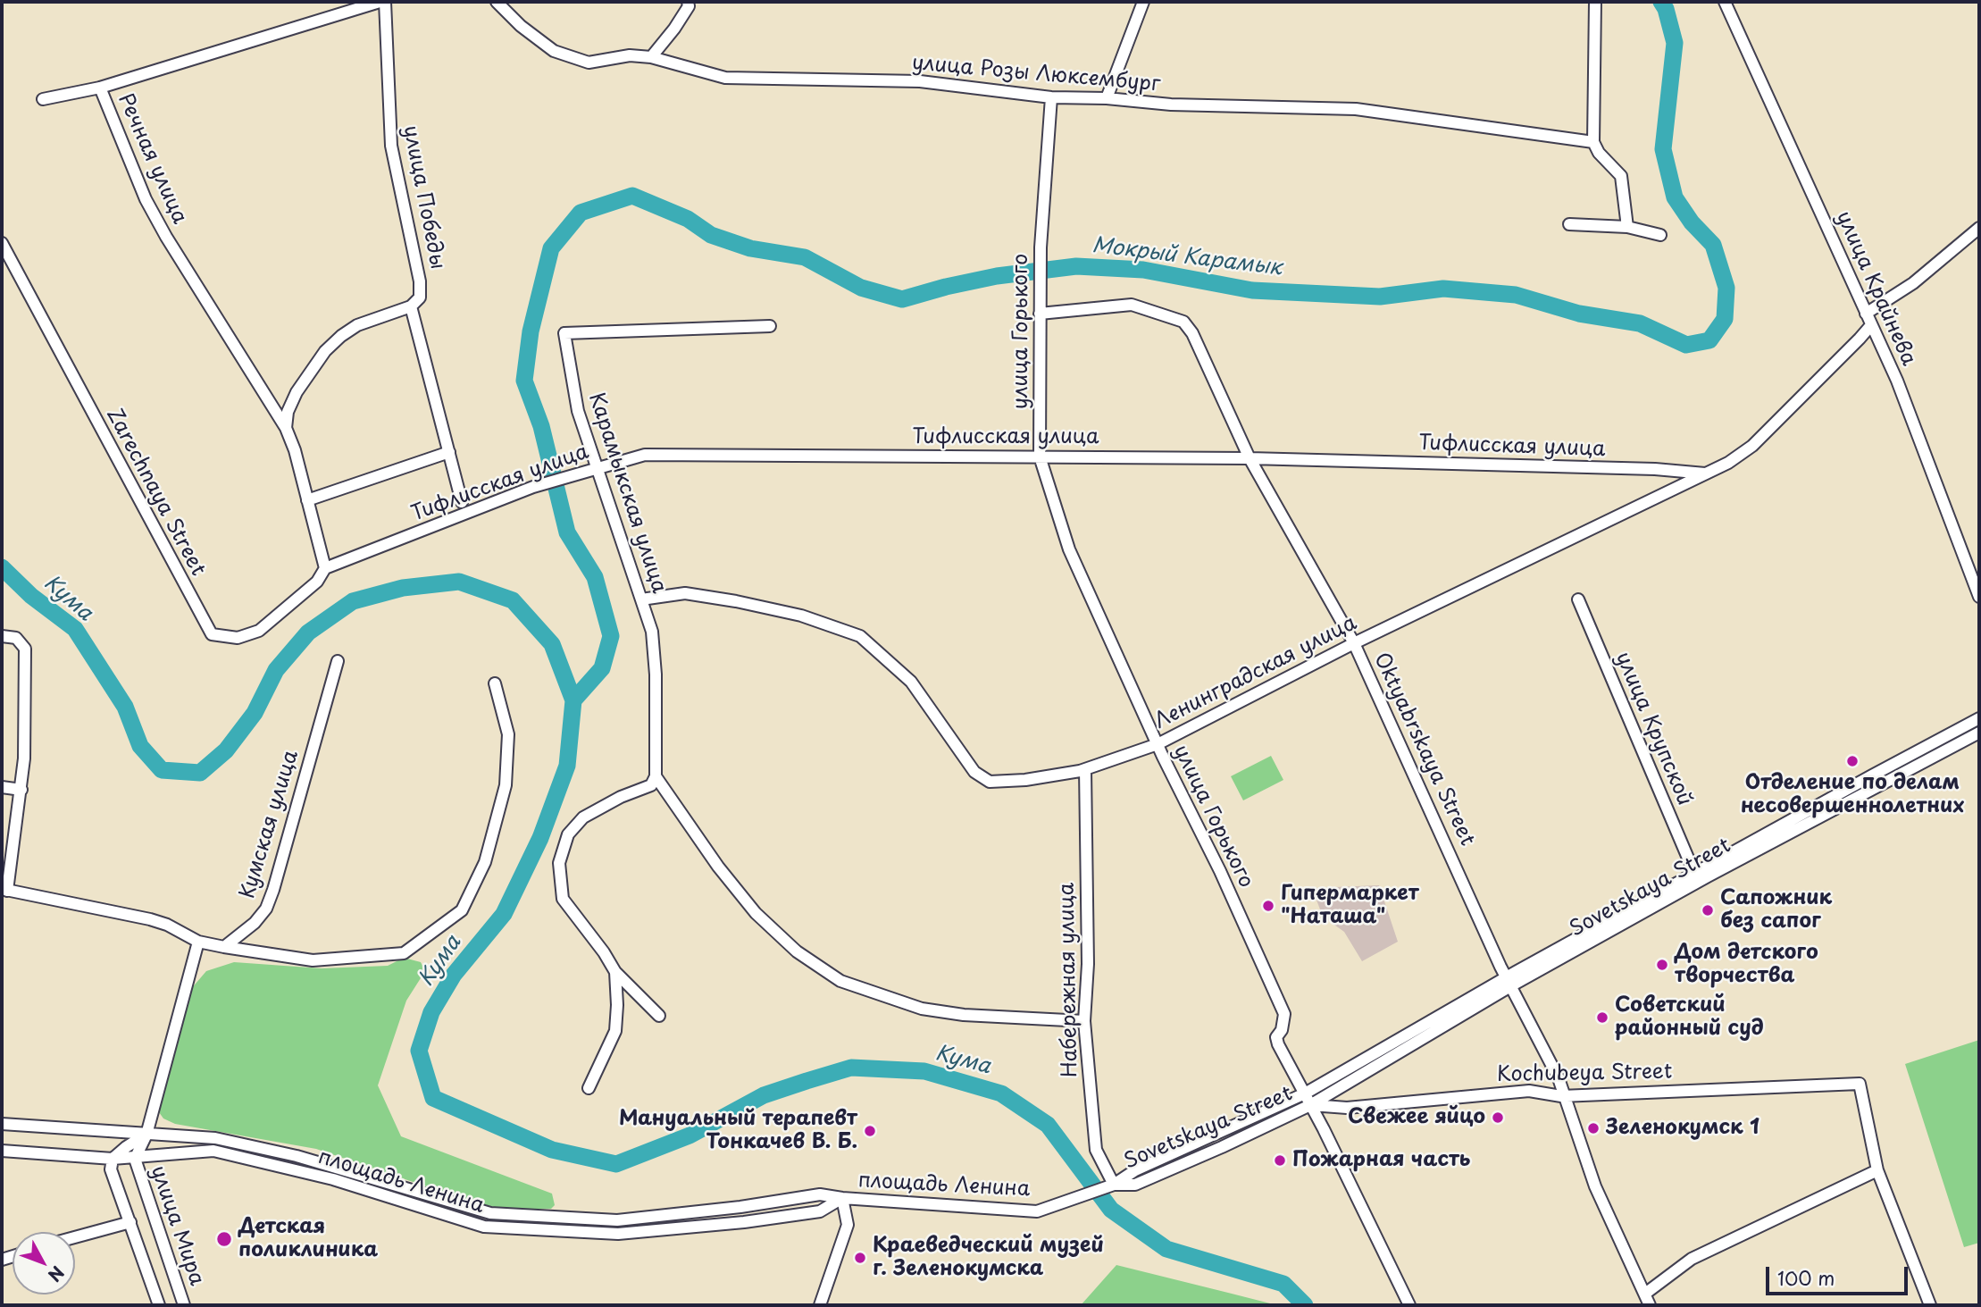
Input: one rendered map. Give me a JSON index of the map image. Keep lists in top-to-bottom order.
{
  "streets": {
    "street": [
      "улица Розы Люксембург",
      "Речная улица",
      "улица Победы",
      "улица Крайнева",
      "улица Горького",
      "Тифлисская улица",
      "Zarechnaya Street",
      "Карамыкская улица",
      "Ленинградская улица",
      "улица Крупской",
      "Oktyabrskaya Street",
      "Кумская улица",
      "Sovetskaya Street",
      "Набережная улица",
      "Kochubeya Street",
      "площадь Ленина",
      "улица Мира"
    ]
  },
  "crossings": [
    ["улица Розы Люксембург", "улица Горького"],
    ["Речная улица", "Тифлисская улица"],
    ["Речная улица", "Zarechnaya Street"],
    ["улица Крайнева", "Ленинградская улица"],
    ["улица Горького", "Тифлисская улица"],
    ["улица Горького", "Ленинградская улица"],
    ["улица Горького", "Oktyabrskaya Street"],
    ["улица Горького", "Sovetskaya Street"],
    ["улица Горького", "Kochubeya Street"],
    ["Тифлисская улица", "Zarechnaya Street"],
    ["Тифлисская улица", "Карамыкская улица"],
    ["Тифлисская улица", "Ленинградская улица"],
    ["Тифлисская улица", "Oktyabrskaya Street"],
    ["Карамыкская улица", "Ленинградская улица"],
    ["Ленинградская улица", "Oktyabrskaya Street"],
    ["Ленинградская улица", "Набережная улица"],
    ["улица Крупской", "Sovetskaya Street"],
    ["Oktyabrskaya Street", "Sovetskaya Street"],
    ["Oktyabrskaya Street", "Kochubeya Street"],
    ["Sovetskaya Street", "Набережная улица"],
    ["Sovetskaya Street", "Kochubeya Street"],
    ["Sovetskaya Street", "площадь Ленина"],
    ["Набережная улица", "площадь Ленина"],
    ["площадь Ленина", "улица Мира"]
  ],
  "water": ["Мокрый Карамык", "Кума"],
  "places": [
    "Отделение по делам несовершеннолетних",
    "Гипермаркет \"Наташа\"",
    "Сапожник без сапог",
    "Дом детского творчества",
    "Советский районный суд",
    "Свежее яйцо",
    "Зеленокумск 1",
    "Мануальный терапевт Тонкачев В. Б.",
    "Пожарная часть",
    "Детская поликлиника",
    "Краеведческий музей г. Зеленокумска"
  ],
  "scale_bar": "100 m",
  "north": "bottom right"
}
